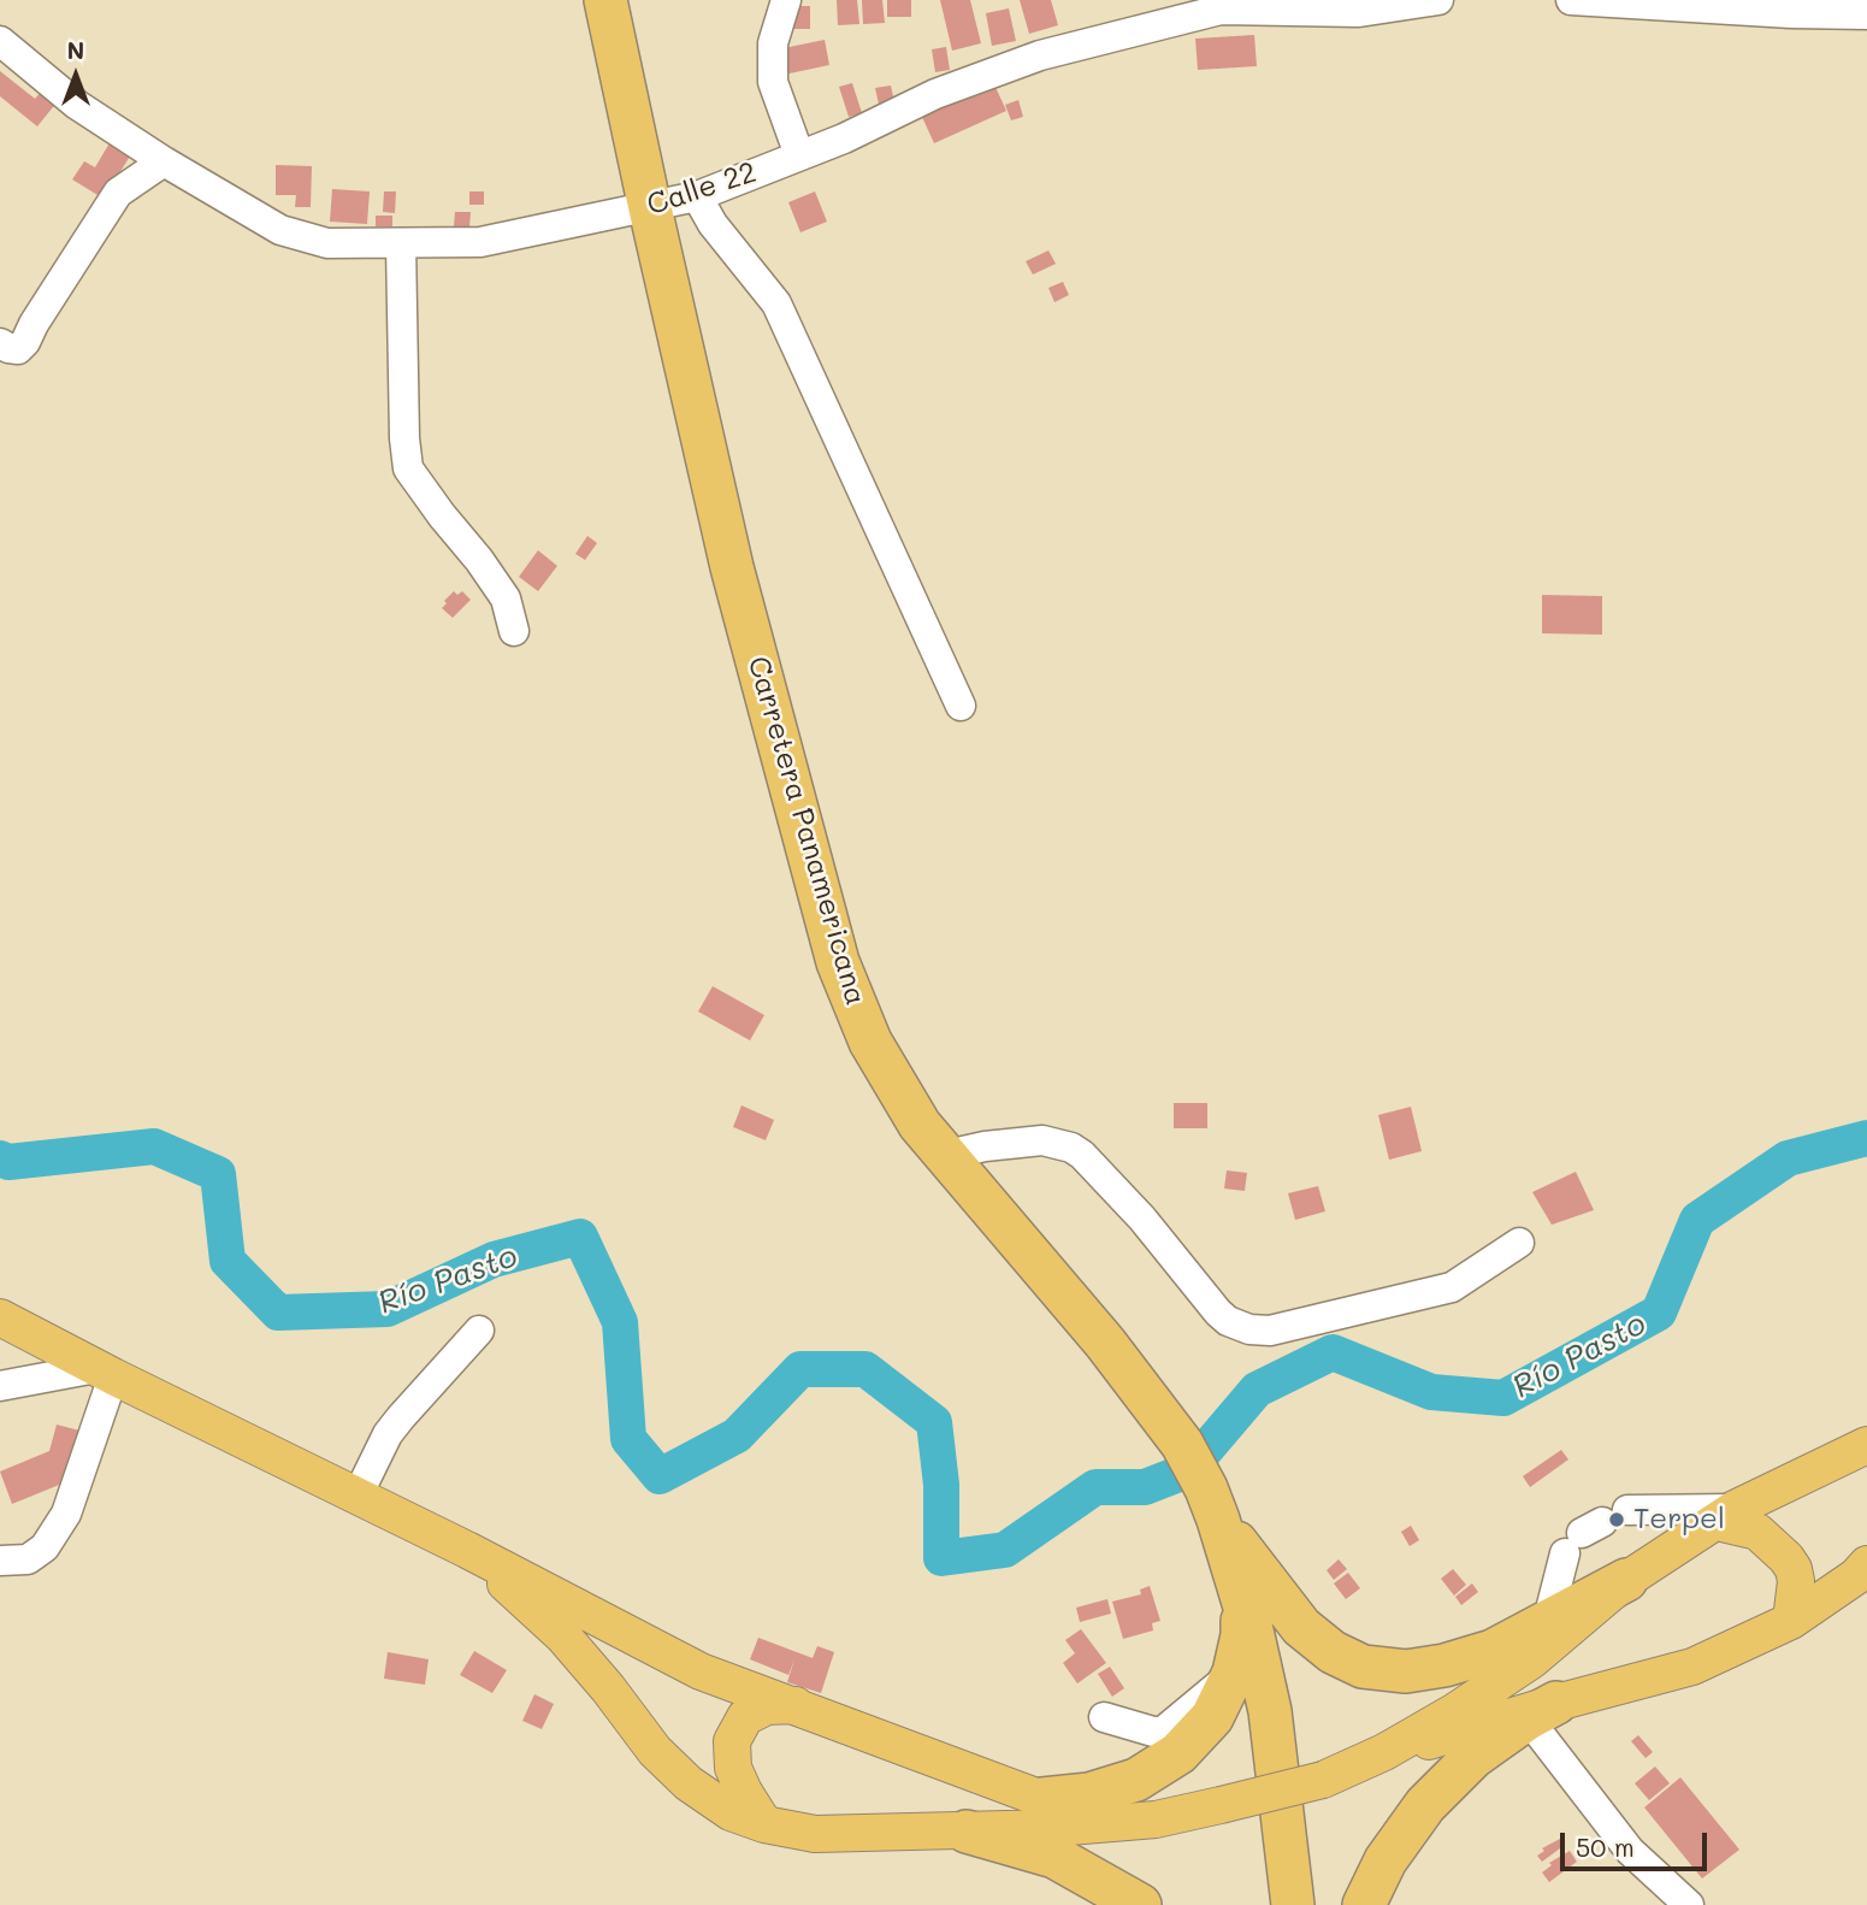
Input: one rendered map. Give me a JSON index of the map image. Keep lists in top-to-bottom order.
{
  "streets": {
    "highway": ["Carretera Panamericana"],
    "street": ["Calle 22"]
  },
  "crossings": [
    ["Calle 22", "Carretera Panamericana"]
  ],
  "water": ["Río Pasto"],
  "places": ["Terpel"],
  "scale_bar": "50 m",
  "north": "top"
}
